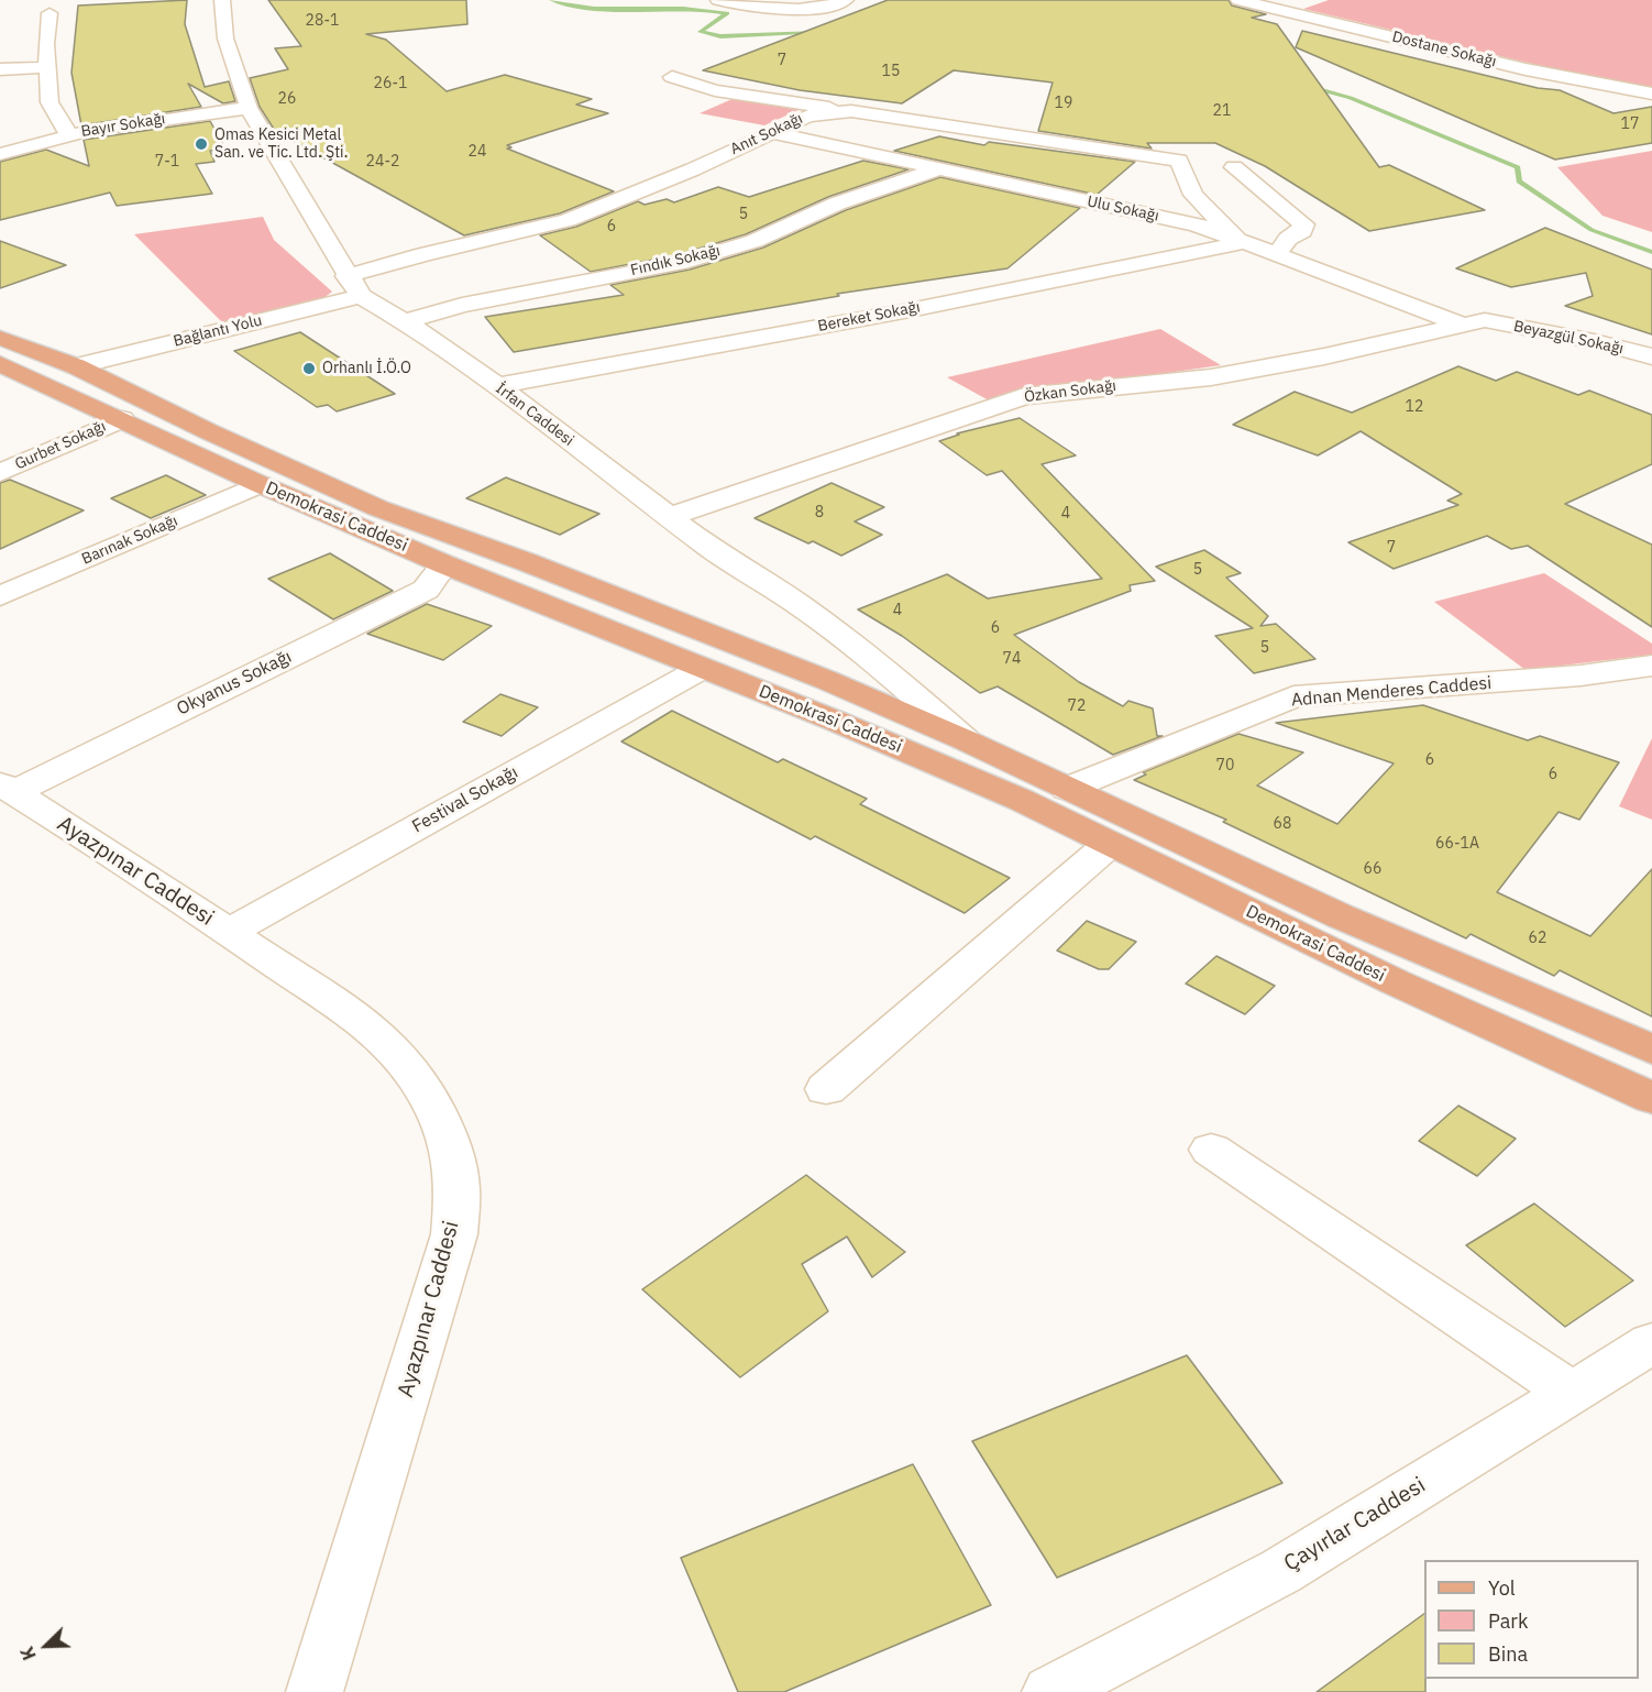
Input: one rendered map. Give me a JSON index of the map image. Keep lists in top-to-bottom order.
{
  "streets": {
    "main road": ["Demokrasi Caddesi"],
    "street": [
      "Dostane Sokağı",
      "Bayır Sokağı",
      "Anıt Sokağı",
      "Ulu Sokağı",
      "Fındık Sokağı",
      "Bereket Sokağı",
      "Bağlantı Yolu",
      "Beyazgül Sokağı",
      "Özkan Sokağı",
      "İrfan Caddesi",
      "Gurbet Sokağı",
      "Barınak Sokağı",
      "Okyanus Sokağı",
      "Adnan Menderes Caddesi",
      "Festival Sokağı",
      "Ayazpınar Caddesi",
      "Çayırlar Caddesi"
    ]
  },
  "crossings": [
    ["Bayır Sokağı", "İrfan Caddesi"],
    ["Anıt Sokağı", "Ulu Sokağı"],
    ["Anıt Sokağı", "Bereket Sokağı"],
    ["Anıt Sokağı", "İrfan Caddesi"],
    ["Ulu Sokağı", "Fındık Sokağı"],
    ["Ulu Sokağı", "Bereket Sokağı"],
    ["Ulu Sokağı", "Beyazgül Sokağı"],
    ["Ulu Sokağı", "Özkan Sokağı"],
    ["Fındık Sokağı", "İrfan Caddesi"],
    ["Bereket Sokağı", "İrfan Caddesi"],
    ["Bağlantı Yolu", "İrfan Caddesi"],
    ["Bağlantı Yolu", "Demokrasi Caddesi"],
    ["Beyazgül Sokağı", "Özkan Sokağı"],
    ["Özkan Sokağı", "İrfan Caddesi"],
    ["İrfan Caddesi", "Demokrasi Caddesi"],
    ["Gurbet Sokağı", "Demokrasi Caddesi"],
    ["Demokrasi Caddesi", "Barınak Sokağı"],
    ["Demokrasi Caddesi", "Okyanus Sokağı"],
    ["Demokrasi Caddesi", "Adnan Menderes Caddesi"],
    ["Demokrasi Caddesi", "Festival Sokağı"],
    ["Okyanus Sokağı", "Ayazpınar Caddesi"],
    ["Festival Sokağı", "Ayazpınar Caddesi"]
  ],
  "places": ["Omas Kesici Metal San. ve Tic. Ltd. Şti.", "Orhanlı İ.Ö.O"],
  "house_numbers": [
    "28-1",
    "7",
    "15",
    "26-1",
    "26",
    "19",
    "21",
    "17",
    "24",
    "7-1",
    "24-2",
    "5",
    "6",
    "12",
    "8",
    "4",
    "7",
    "5",
    "4",
    "6",
    "5",
    "74",
    "72",
    "6",
    "70",
    "6",
    "68",
    "66-1A",
    "66",
    "62"
  ],
  "legend": ["Yol", "Park", "Bina"],
  "north": "bottom left"
}
